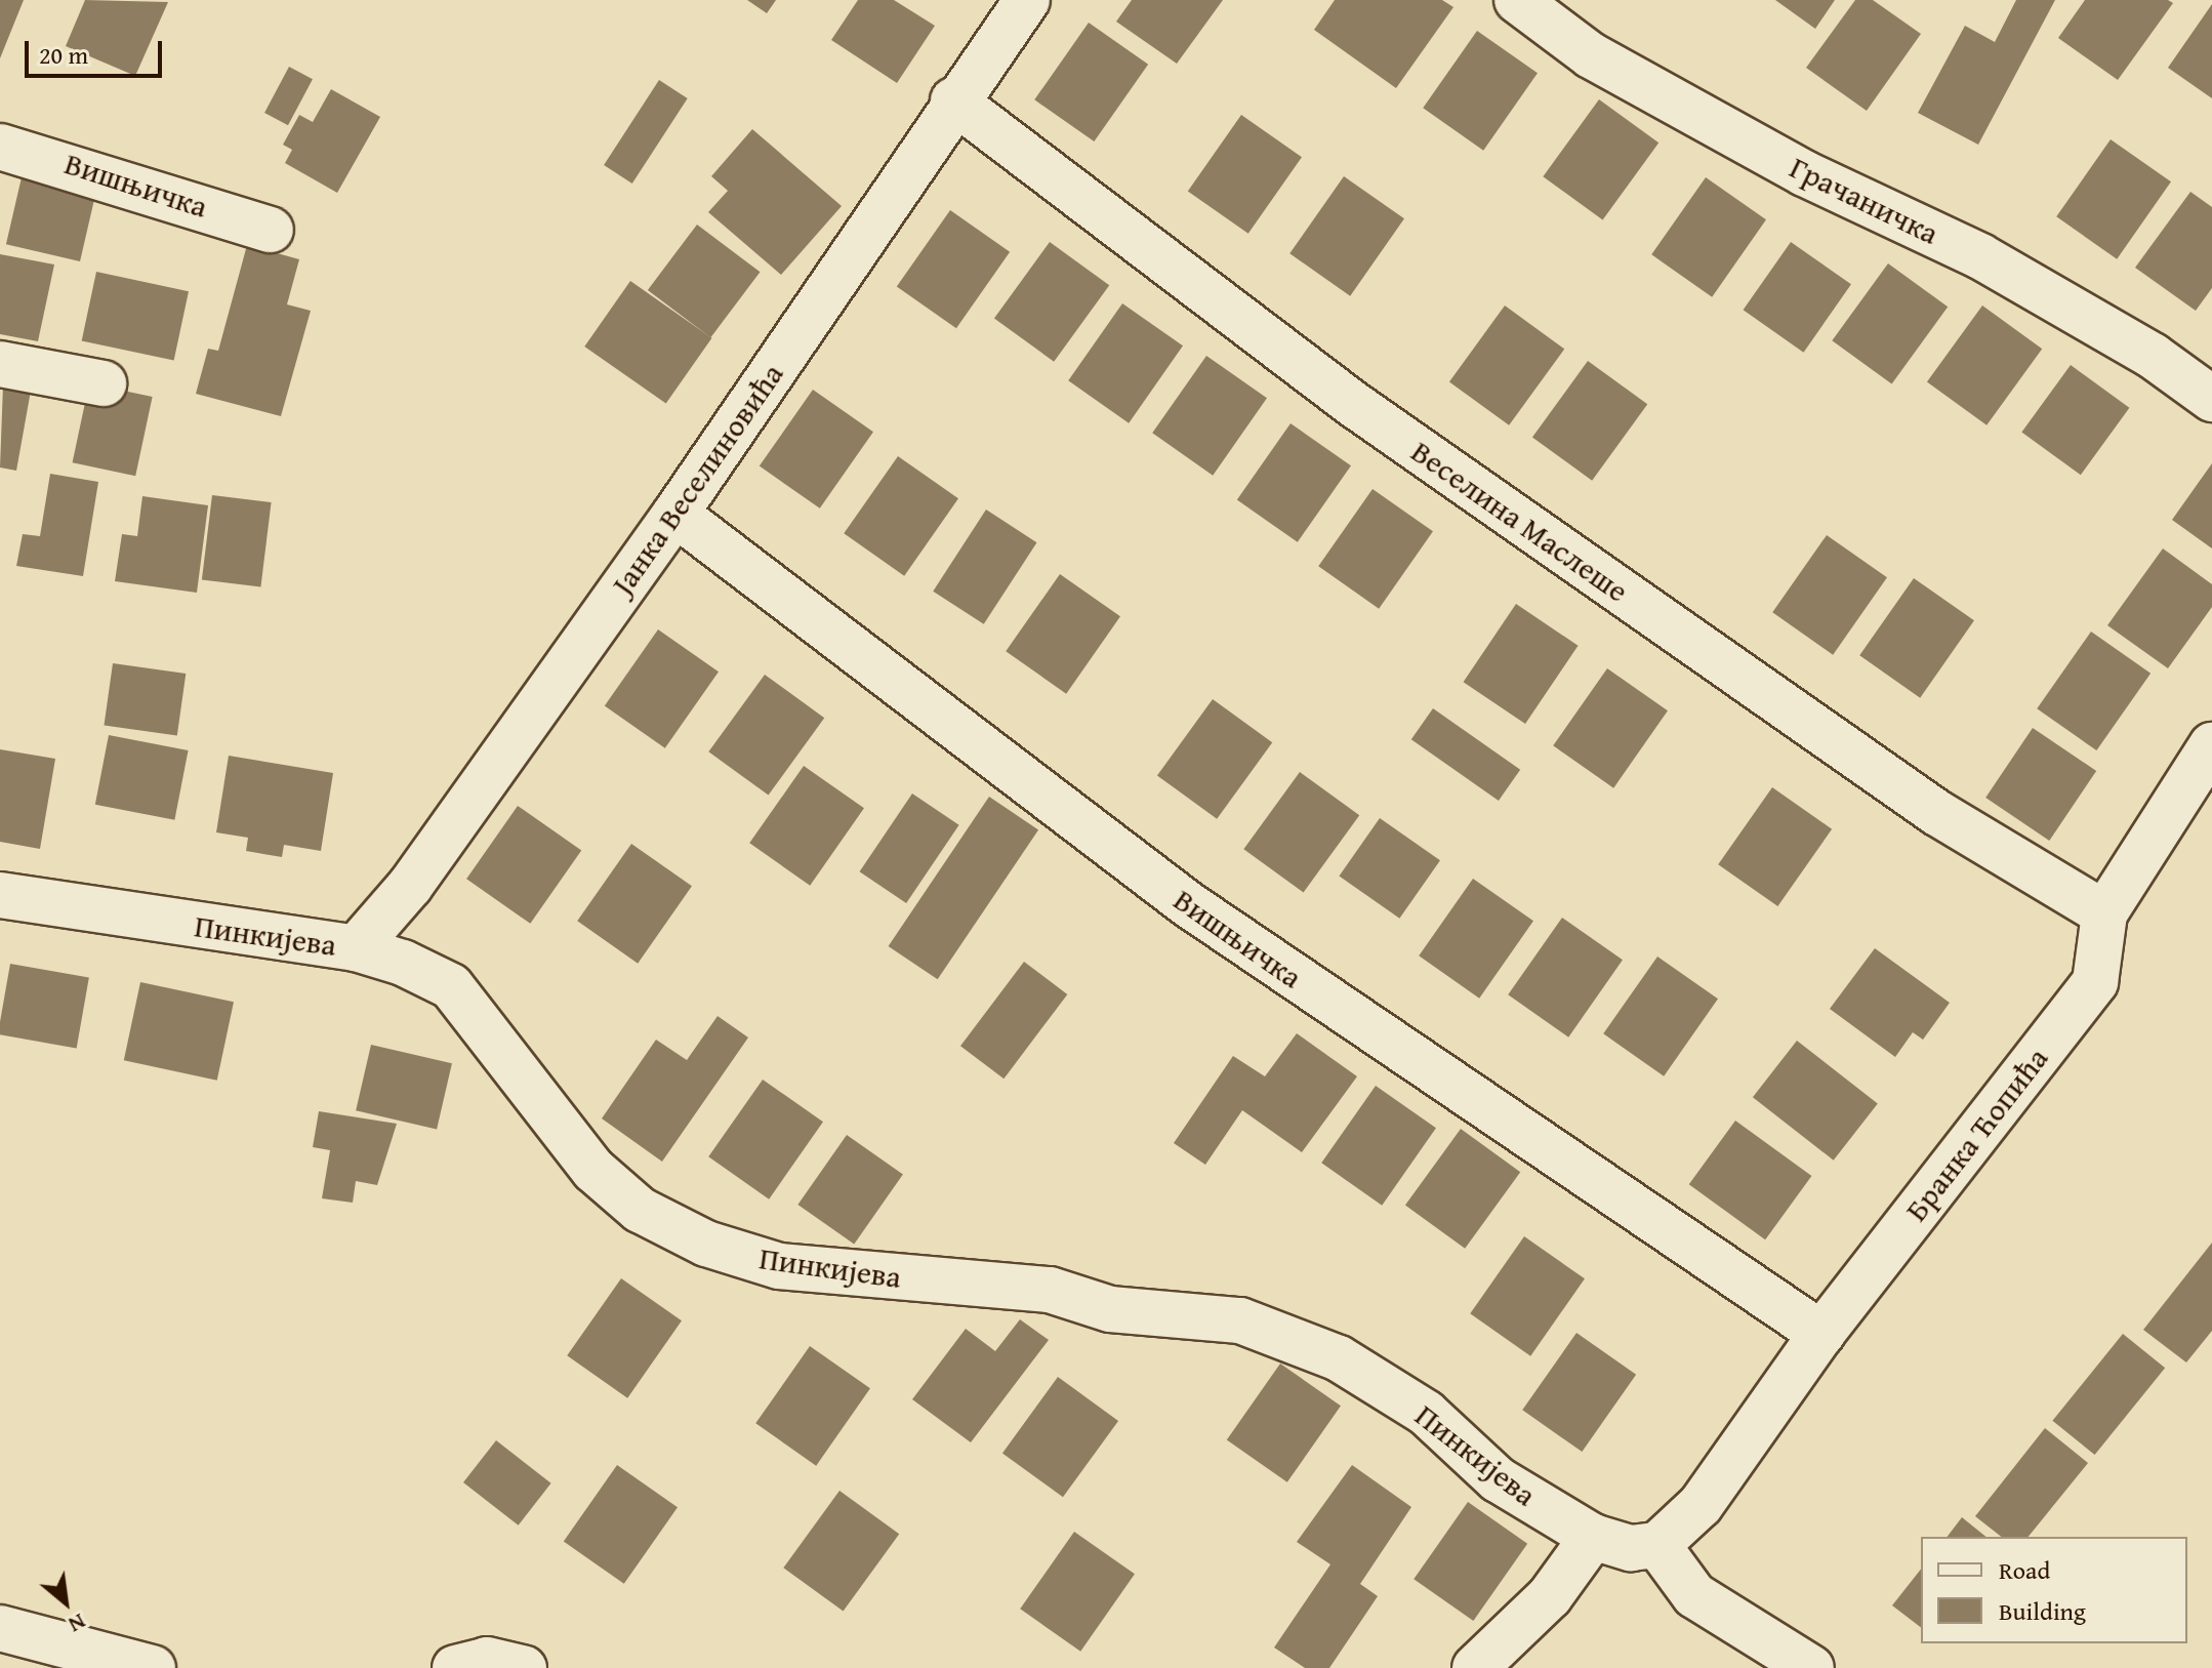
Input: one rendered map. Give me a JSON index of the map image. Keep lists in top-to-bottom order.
{
  "streets": {
    "street": [
      "Вишњичка",
      "Грачаничка",
      "Јанка Веселиновића",
      "Веселина Маслеше",
      "Пинкијева",
      "Бранка Ћопића"
    ]
  },
  "crossings": [
    ["Вишњичка", "Јанка Веселиновића"],
    ["Вишњичка", "Бранка Ћопића"],
    ["Јанка Веселиновића", "Веселина Маслеше"],
    ["Јанка Веселиновића", "Пинкијева"],
    ["Веселина Маслеше", "Бранка Ћопића"],
    ["Пинкијева", "Бранка Ћопића"]
  ],
  "legend": ["Road", "Building"],
  "scale_bar": "20 m",
  "north": "bottom right"
}
